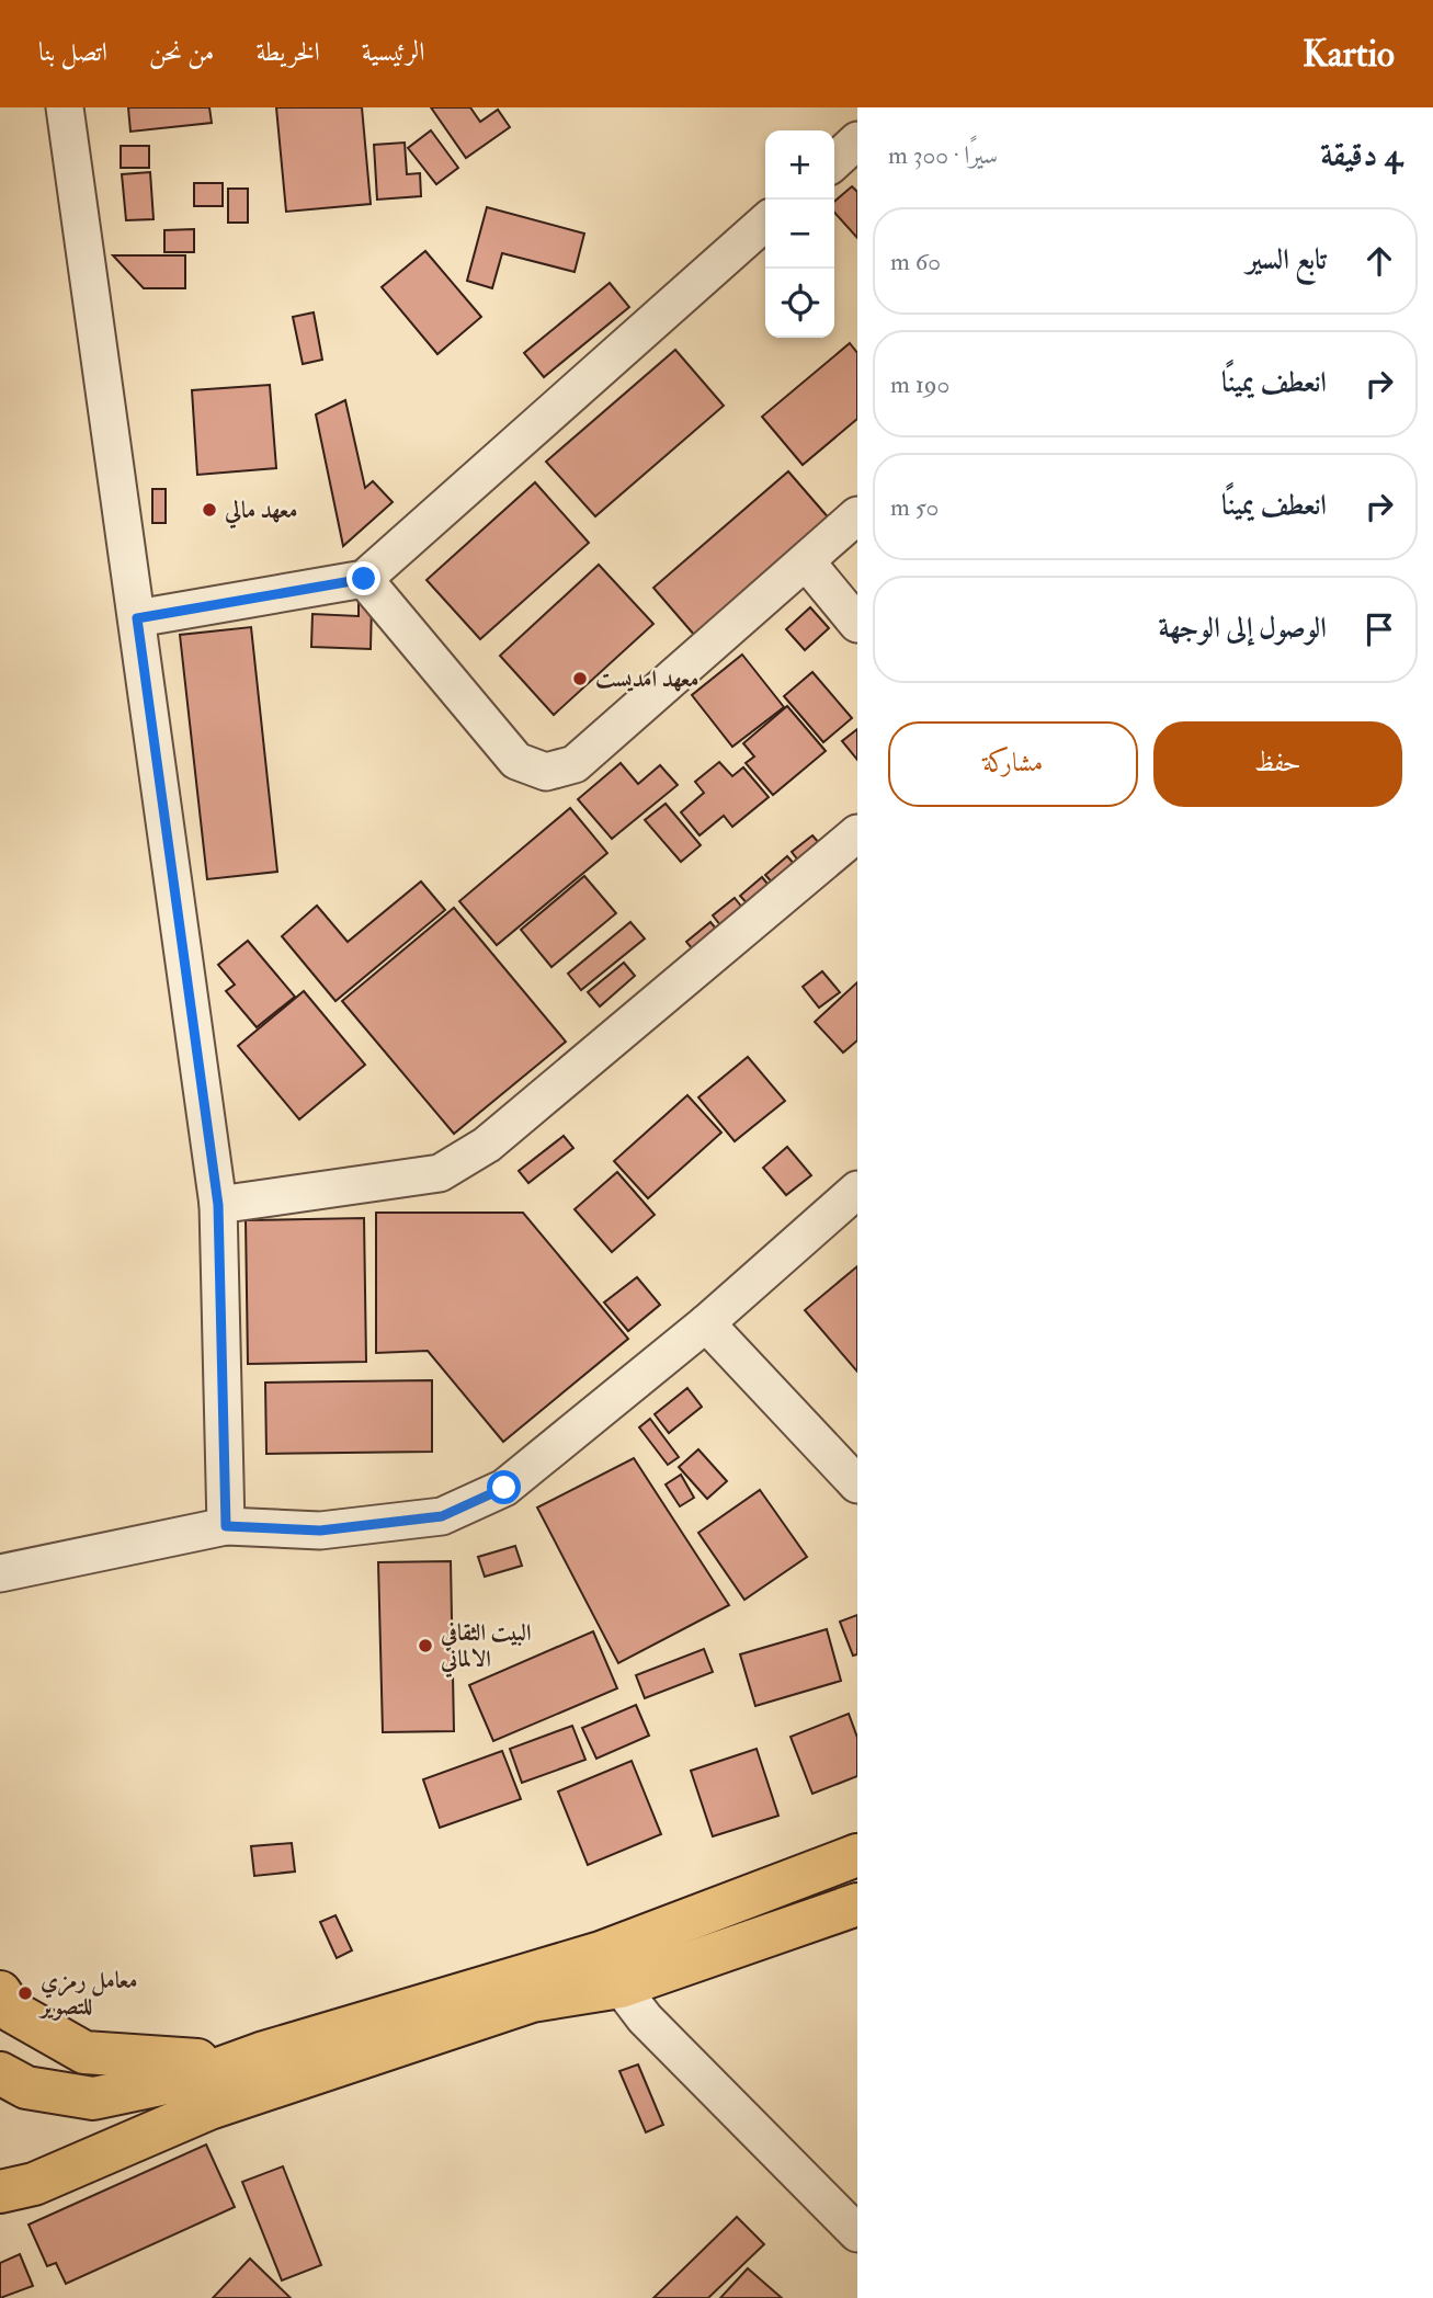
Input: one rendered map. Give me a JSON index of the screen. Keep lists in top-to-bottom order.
{
  "places": [
    "معهد مالي",
    "معهد امديست",
    "البيت الثقافي الالماني",
    "معامل رمزي للتصوير"
  ],
  "page": {
    "header": "Kartio",
    "nav": [
      "الرئيسية",
      "الخريطة",
      "من نحن",
      "اتصل بنا"
    ],
    "heading": ["4 دقيقة", "سيرًا · 300 m"],
    "map_buttons": ["+", "−"],
    "list": [
      ["تابع السير", "60 m"],
      ["انعطف يمينًا", "190 m"],
      ["انعطف يمينًا", "50 m"],
      "الوصول إلى الوجهة"
    ],
    "buttons": ["حفظ", "مشاركة"]
  }
}
